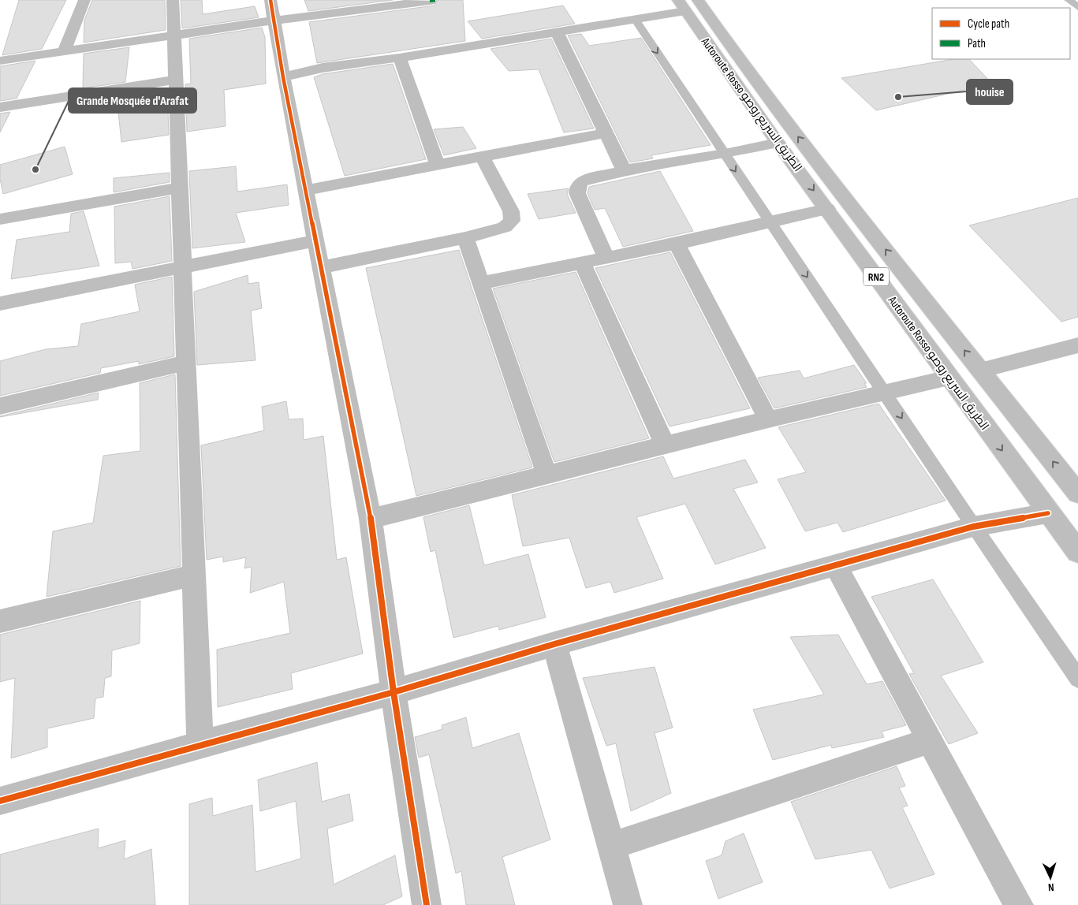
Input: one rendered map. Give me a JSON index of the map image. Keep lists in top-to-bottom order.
{
  "streets": {
    "main road": ["Autoroute Rosso الطريق السريع روصو", "RN2"]
  },
  "places": ["houise", "Grande Mosquée d'Arafat"],
  "legend": ["Cycle path", "Path"],
  "north": "bottom"
}
